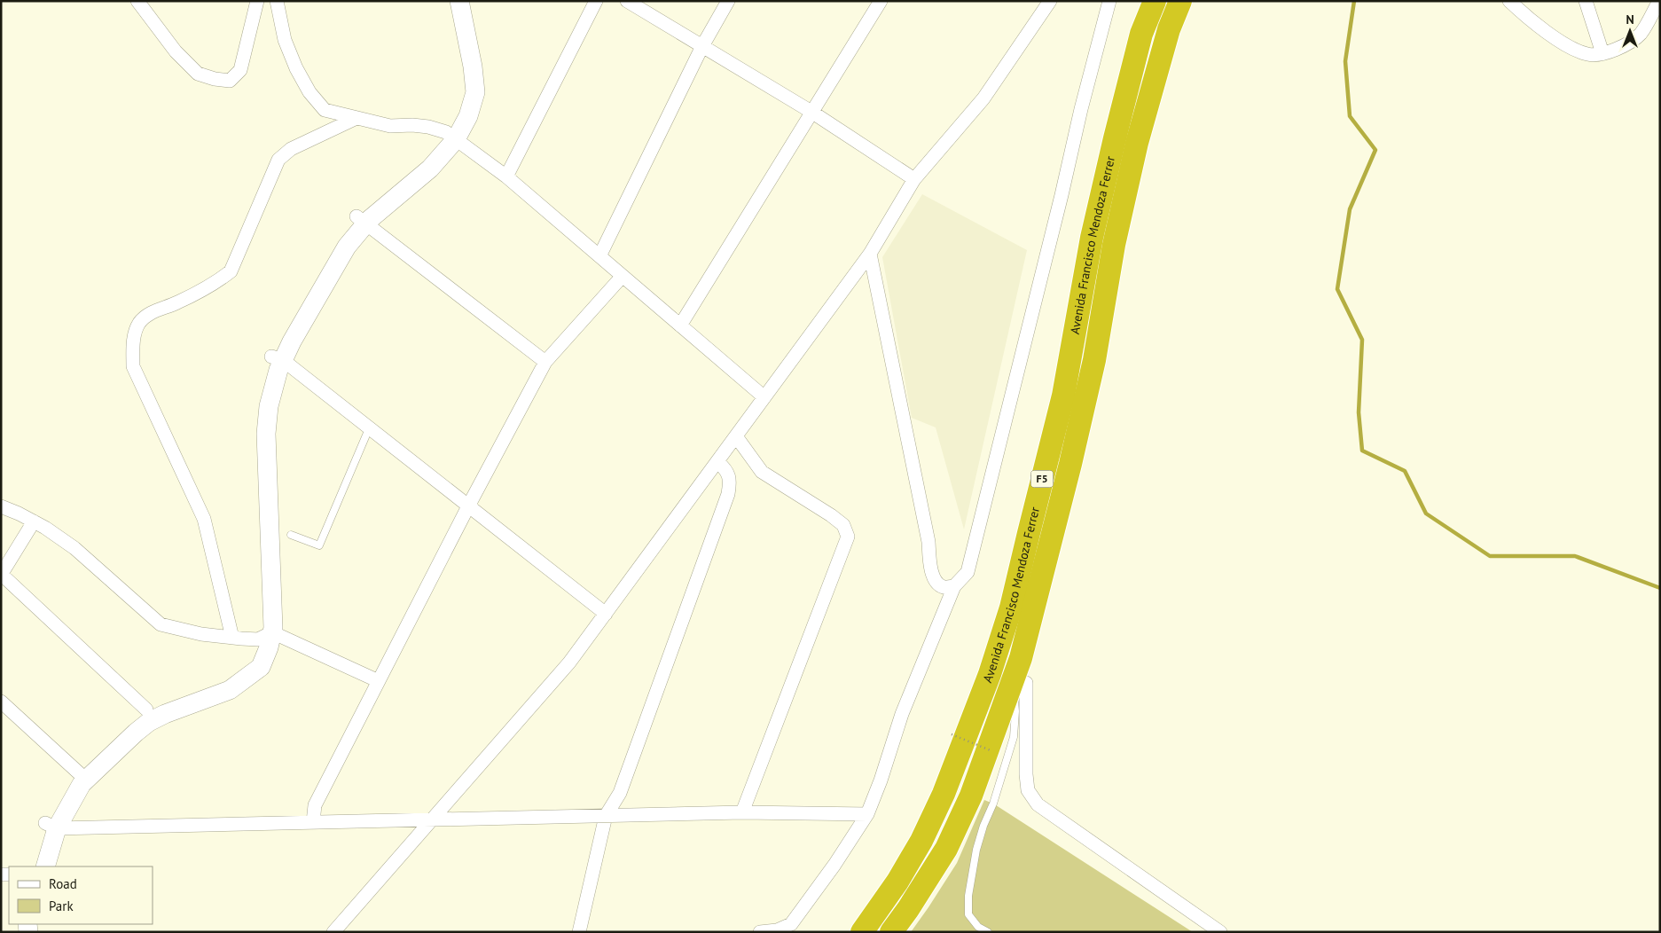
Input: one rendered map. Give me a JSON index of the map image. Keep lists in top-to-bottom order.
{
  "streets": {
    "highway": ["Avenida Francisco Mendoza Ferrer", "F5"]
  },
  "legend": ["Road", "Park"],
  "north": "top"
}
